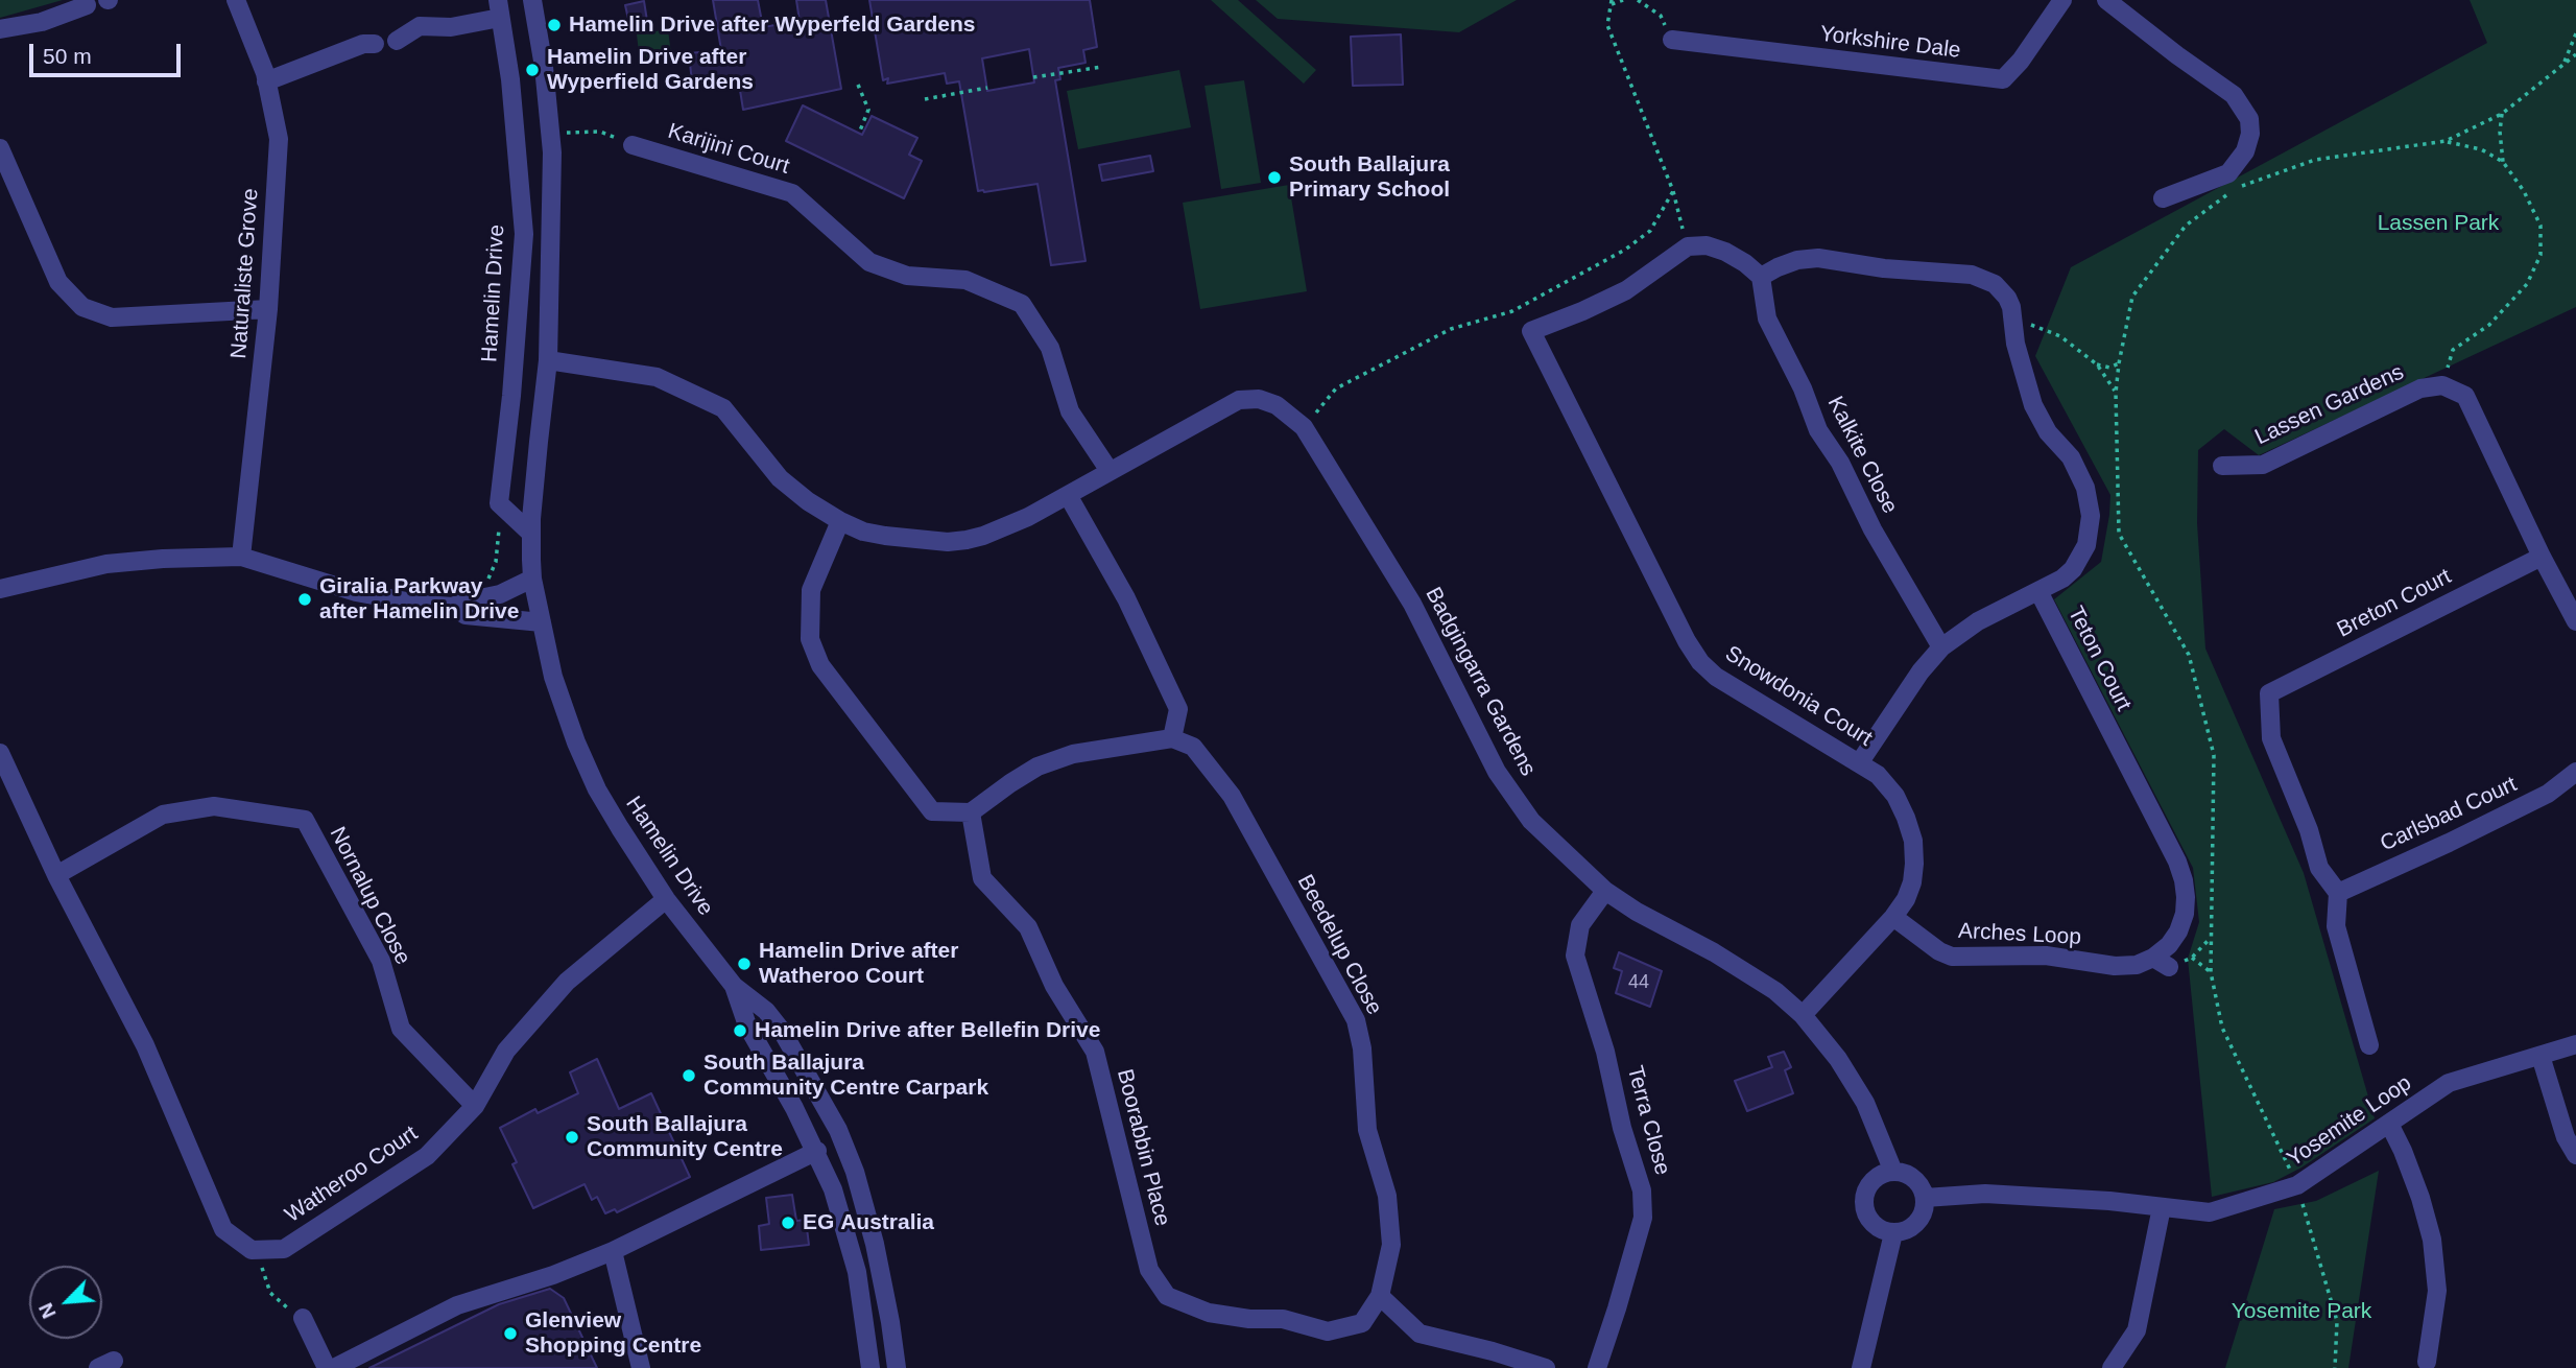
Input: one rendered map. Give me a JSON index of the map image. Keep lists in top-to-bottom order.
{
  "streets": {
    "street": [
      "Yorkshire Dale",
      "Karijini Court",
      "Naturaliste Grove",
      "Hamelin Drive",
      "Lassen Gardens",
      "Kalkite Close",
      "Breton Court",
      "Teton Court",
      "Badgingarra Gardens",
      "Snowdonia Court",
      "Carlsbad Court",
      "Nornalup Close",
      "Arches Loop",
      "Beedelup Close",
      "Terra Close",
      "Yosemite Loop",
      "Boorabbin Place",
      "Watheroo Court"
    ]
  },
  "crossings": [
    ["Karijini Court", "Hamelin Drive"],
    ["Karijini Court", "Badgingarra Gardens"],
    ["Hamelin Drive", "Badgingarra Gardens"],
    ["Hamelin Drive", "Watheroo Court"],
    ["Breton Court", "Carlsbad Court"],
    ["Teton Court", "Arches Loop"],
    ["Badgingarra Gardens", "Snowdonia Court"],
    ["Badgingarra Gardens", "Terra Close"],
    ["Badgingarra Gardens", "Yosemite Loop"],
    ["Snowdonia Court", "Arches Loop"],
    ["Nornalup Close", "Watheroo Court"],
    ["Beedelup Close", "Boorabbin Place"]
  ],
  "parks": ["Lassen Park", "Yosemite Park"],
  "places": [
    "Hamelin Drive after Wyperfeld Gardens",
    "Hamelin Drive after Wyperfield Gardens",
    "South Ballajura Primary School",
    "Giralia Parkway after Hamelin Drive",
    "Hamelin Drive after Watheroo Court",
    "Hamelin Drive after Bellefin Drive",
    "South Ballajura Community Centre Carpark",
    "South Ballajura Community Centre",
    "EG Australia",
    "Glenview Shopping Centre"
  ],
  "house_numbers": ["44"],
  "scale_bar": "50 m",
  "north": "bottom left"
}
